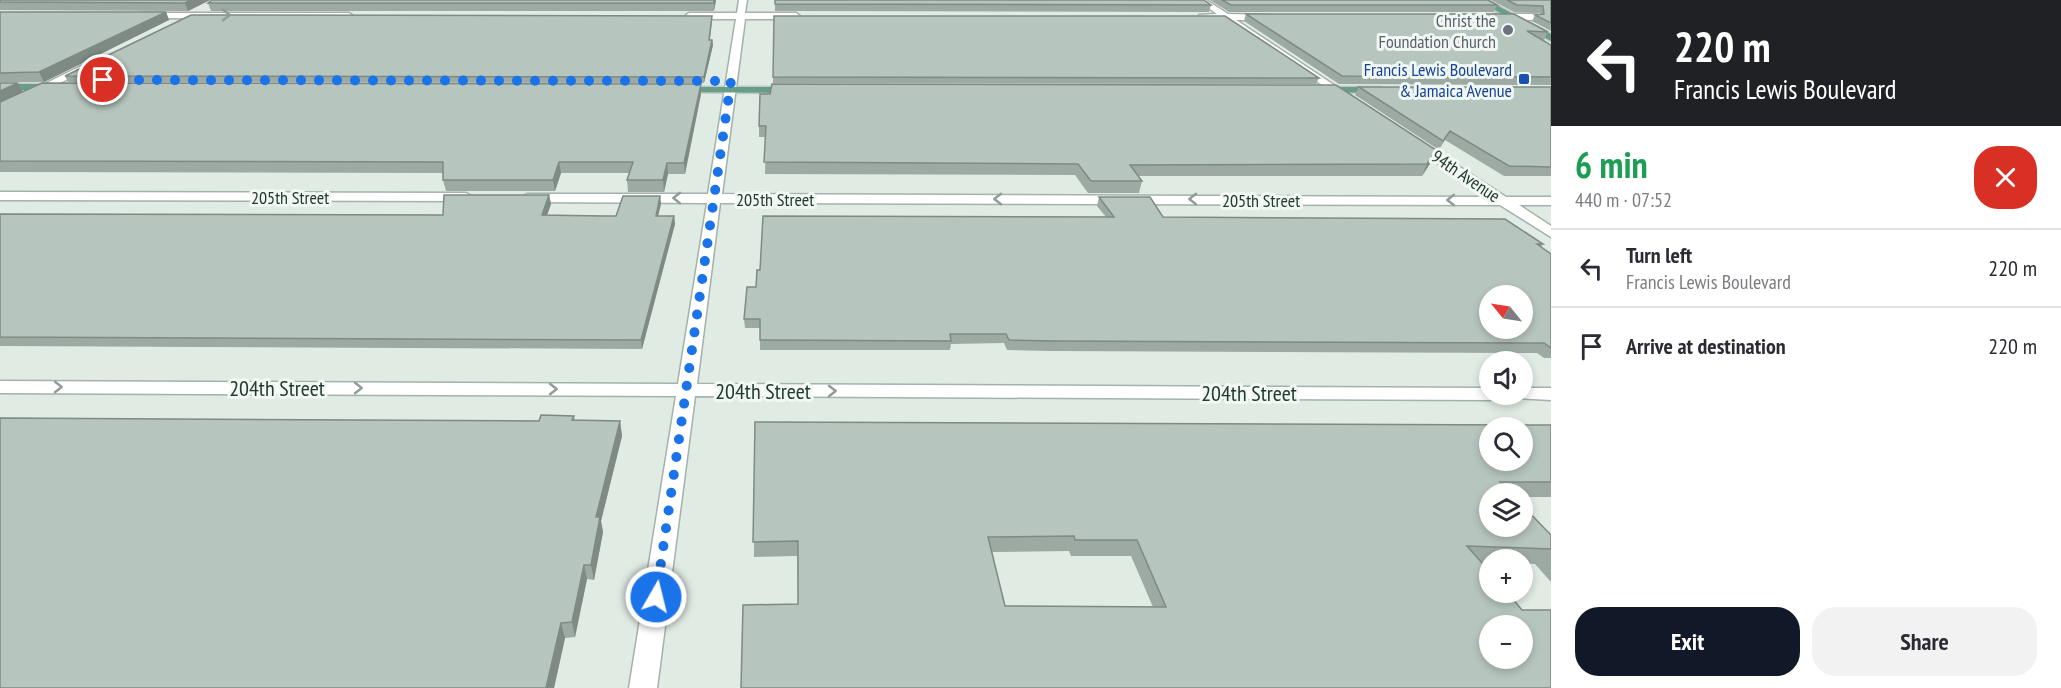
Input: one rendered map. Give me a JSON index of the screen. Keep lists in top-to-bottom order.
{
  "streets": {
    "street": ["94th Avenue", "205th Street", "204th Street"]
  },
  "crossings": [
    ["94th Avenue", "205th Street"]
  ],
  "one_way": ["205th Street", "204th Street"],
  "places": {
    "other": ["Christ the Foundation Church"],
    "transit": ["Francis Lewis Boulevard & Jamaica Avenue"]
  },
  "north": "top left",
  "page": {
    "turn": ["220 m", "Francis Lewis Boulevard"],
    "heading": ["6 min", "440 m · 07:52"],
    "list": [
      {
        "name": "Turn left",
        "note": "Francis Lewis Boulevard",
        "value": "220 m"
      },
      {
        "name": "Arrive at destination",
        "value": "220 m"
      }
    ],
    "map_buttons": ["+", "−"],
    "buttons": ["Exit", "Share"]
  }
}
